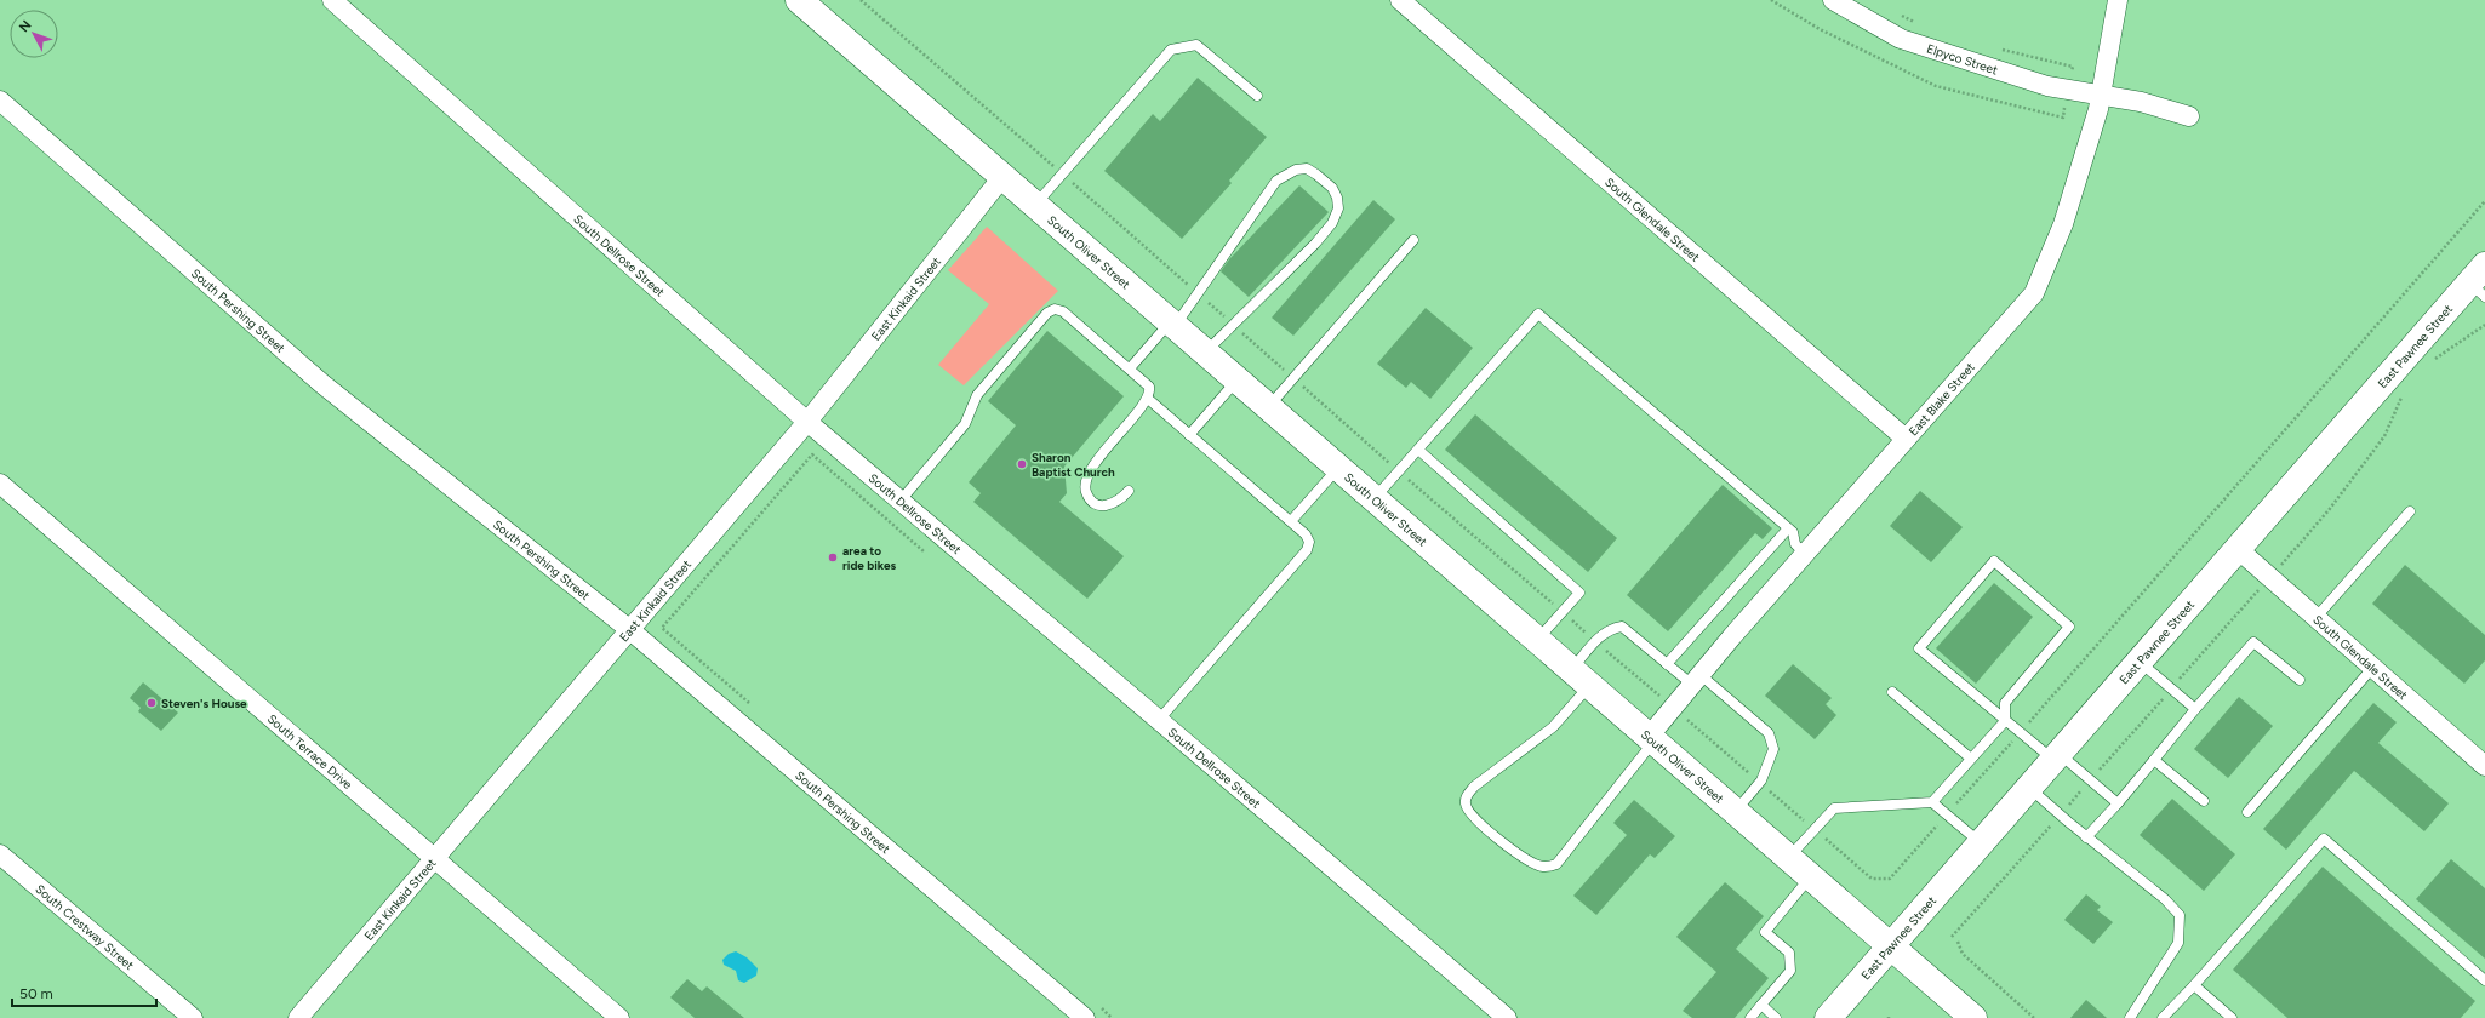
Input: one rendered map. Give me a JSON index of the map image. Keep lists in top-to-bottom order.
{
  "streets": {
    "main road": ["South Oliver Street", "East Pawnee Street"],
    "street": [
      "Elpyco Street",
      "South Glendale Street",
      "South Dellrose Street",
      "East Kinkaid Street",
      "South Pershing Street",
      "East Blake Street",
      "South Terrace Drive",
      "South Crestway Street"
    ]
  },
  "crossings": [
    ["Elpyco Street", "East Blake Street"],
    ["South Glendale Street", "East Pawnee Street"],
    ["South Glendale Street", "East Blake Street"],
    ["South Oliver Street", "East Kinkaid Street"],
    ["South Oliver Street", "East Pawnee Street"],
    ["South Oliver Street", "East Blake Street"],
    ["South Dellrose Street", "East Kinkaid Street"],
    ["East Kinkaid Street", "South Pershing Street"],
    ["East Kinkaid Street", "South Terrace Drive"]
  ],
  "places": ["Sharon Baptist Church", "area to ride bikes", "Steven's House"],
  "scale_bar": "50 m",
  "north": "top left"
}
